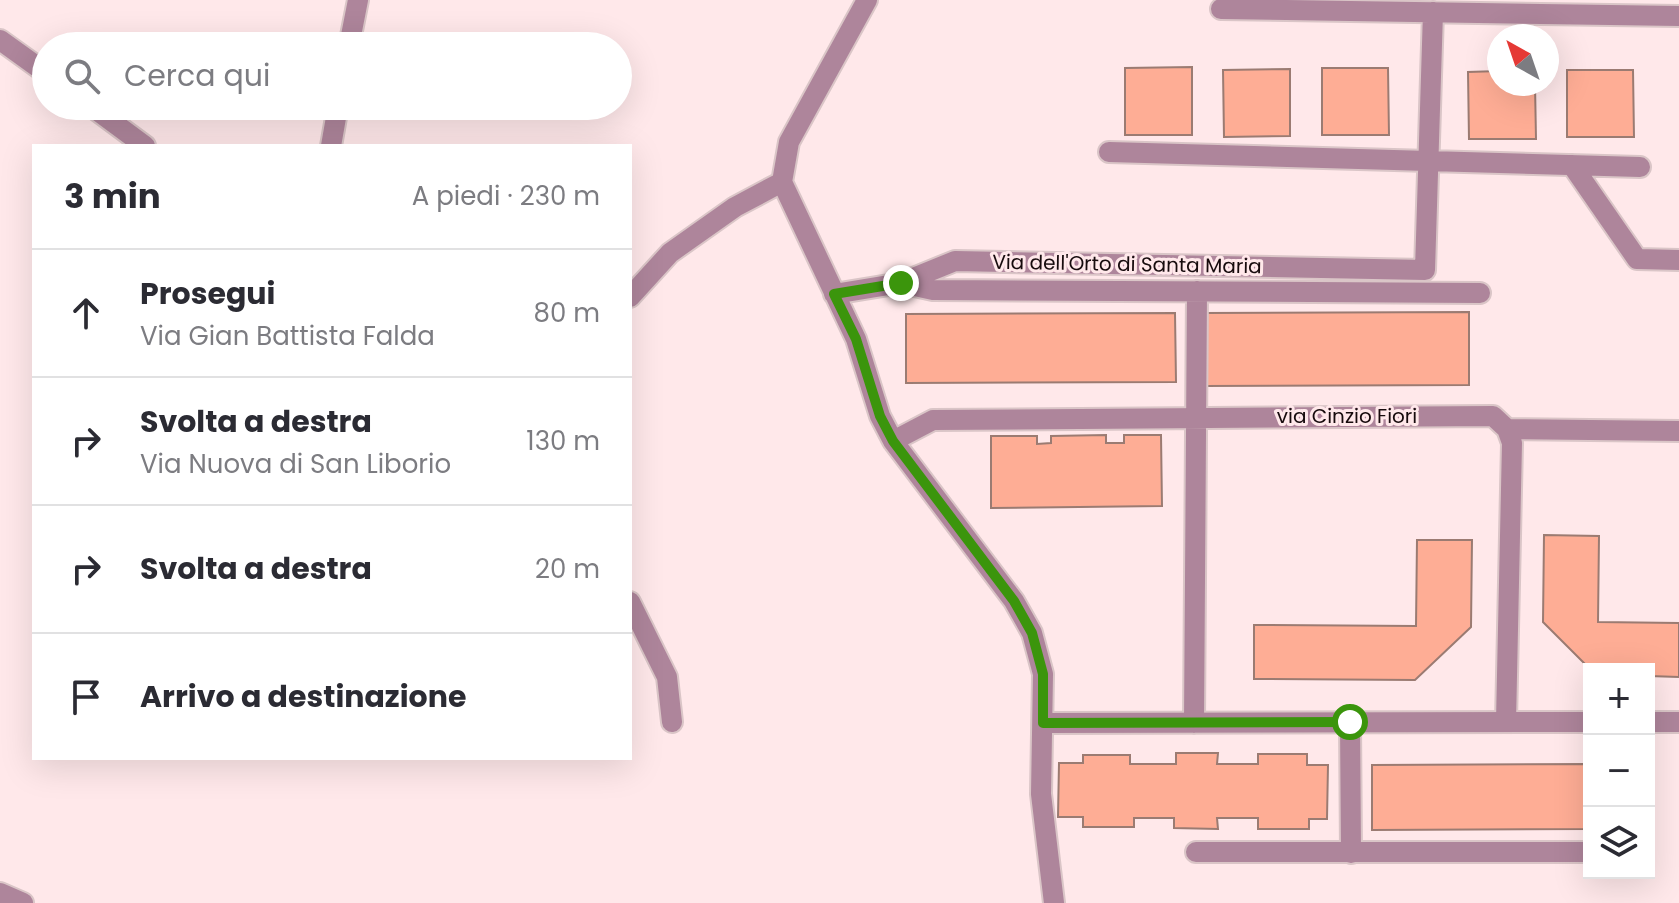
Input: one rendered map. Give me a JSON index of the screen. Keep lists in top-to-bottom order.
{
  "streets": {
    "street": ["Via dell'Orto di Santa Maria", "via Cinzio Fiori"]
  },
  "north": "top left",
  "page": {
    "search": "Cerca qui",
    "heading": ["3 min", "A piedi · 230 m"],
    "list": [
      ["Prosegui", "Via Gian Battista Falda", "80 m"],
      ["Svolta a destra", "Via Nuova di San Liborio", "130 m"],
      ["Svolta a destra", "20 m"],
      "Arrivo a destinazione"
    ],
    "map_buttons": ["+", "−"]
  }
}
